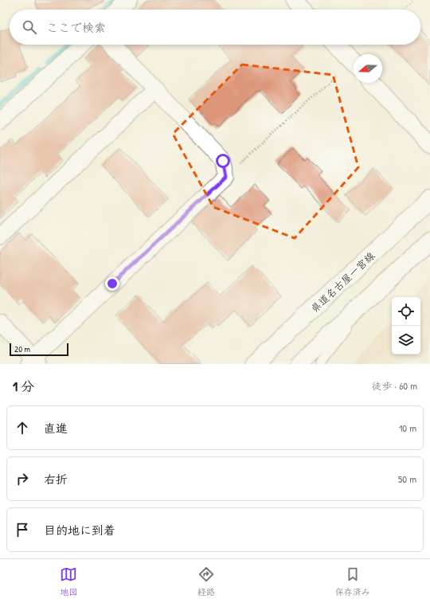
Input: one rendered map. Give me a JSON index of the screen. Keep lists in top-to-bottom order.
{
  "streets": {
    "main road": ["県道名古屋一宮線"]
  },
  "scale_bar": "20 m",
  "north": "left",
  "page": {
    "search": "ここで検索",
    "scale": "20 m",
    "heading": ["1 分", "徒歩 · 60 m"],
    "list": [
      ["直進", "10 m"],
      ["右折", "50 m"],
      "目的地に到着"
    ],
    "nav": ["地図", "経路", "保存済み"]
  }
}
